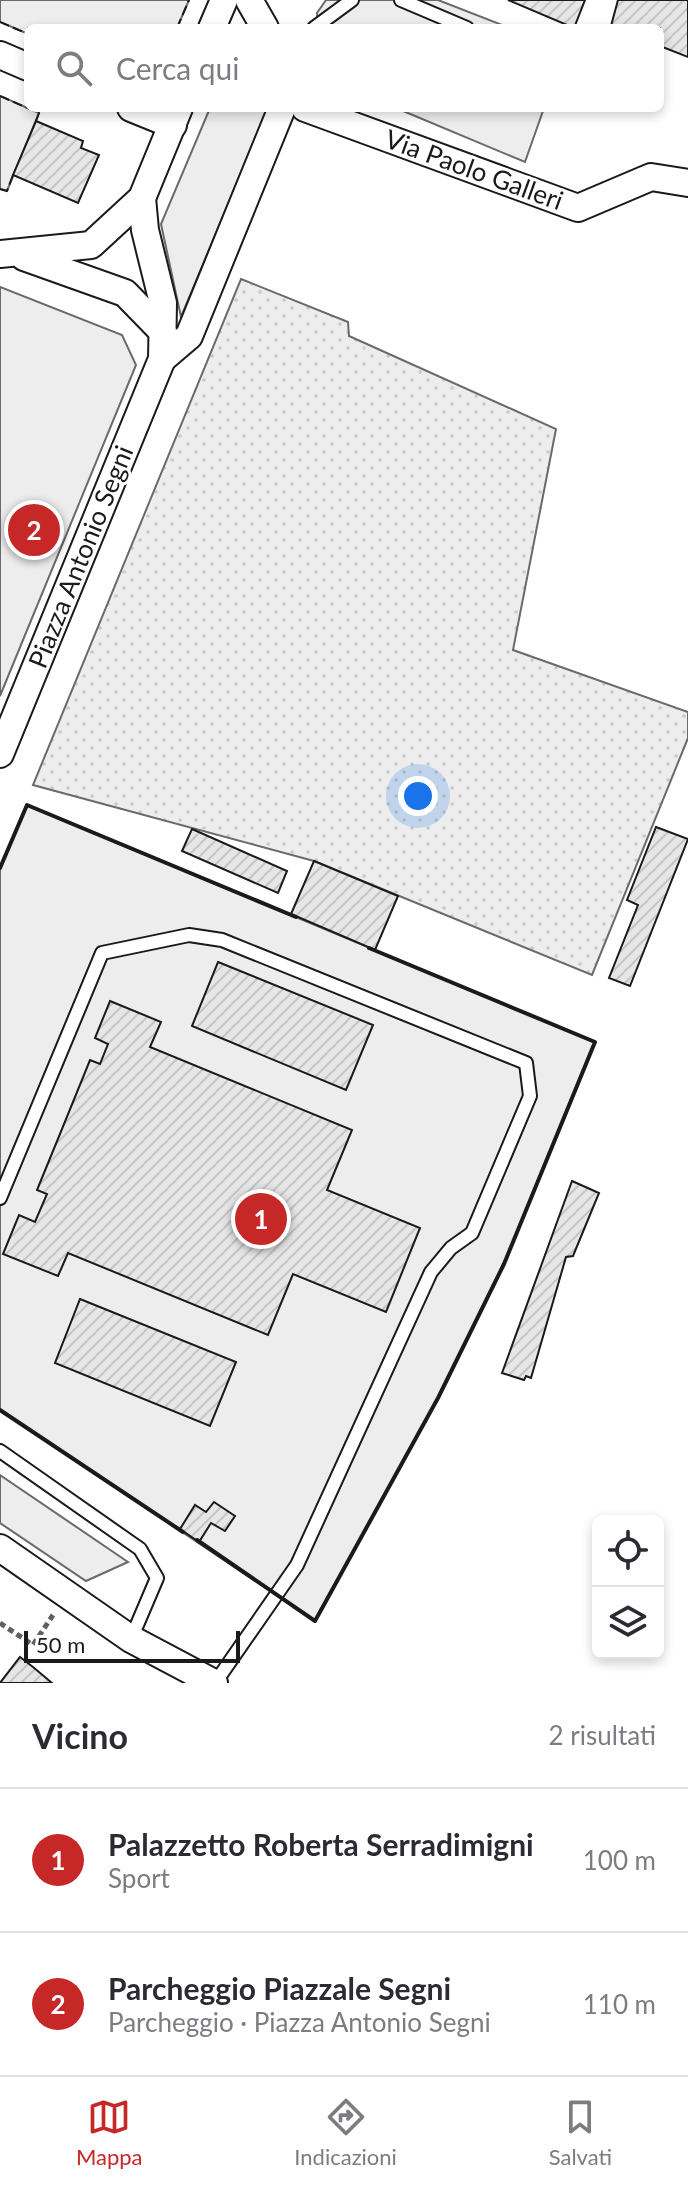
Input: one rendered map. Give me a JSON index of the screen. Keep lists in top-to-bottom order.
{
  "streets": {
    "street": ["Via Paolo Galleri", "Piazza Antonio Segni"]
  },
  "scale_bar": "50 m",
  "page": {
    "search": "Cerca qui",
    "pins": ["2", "1"],
    "scale": "50 m",
    "heading": ["Vicino", "2 risultati"],
    "list": [
      {
        "mark": "1",
        "name": "Palazzetto Roberta Serradimigni",
        "note": "Sport",
        "value": "100 m"
      },
      {
        "mark": "2",
        "name": "Parcheggio Piazzale Segni",
        "note": "Parcheggio · Piazza Antonio Segni",
        "value": "110 m"
      }
    ],
    "nav": ["Mappa", "Indicazioni", "Salvati"]
  }
}
